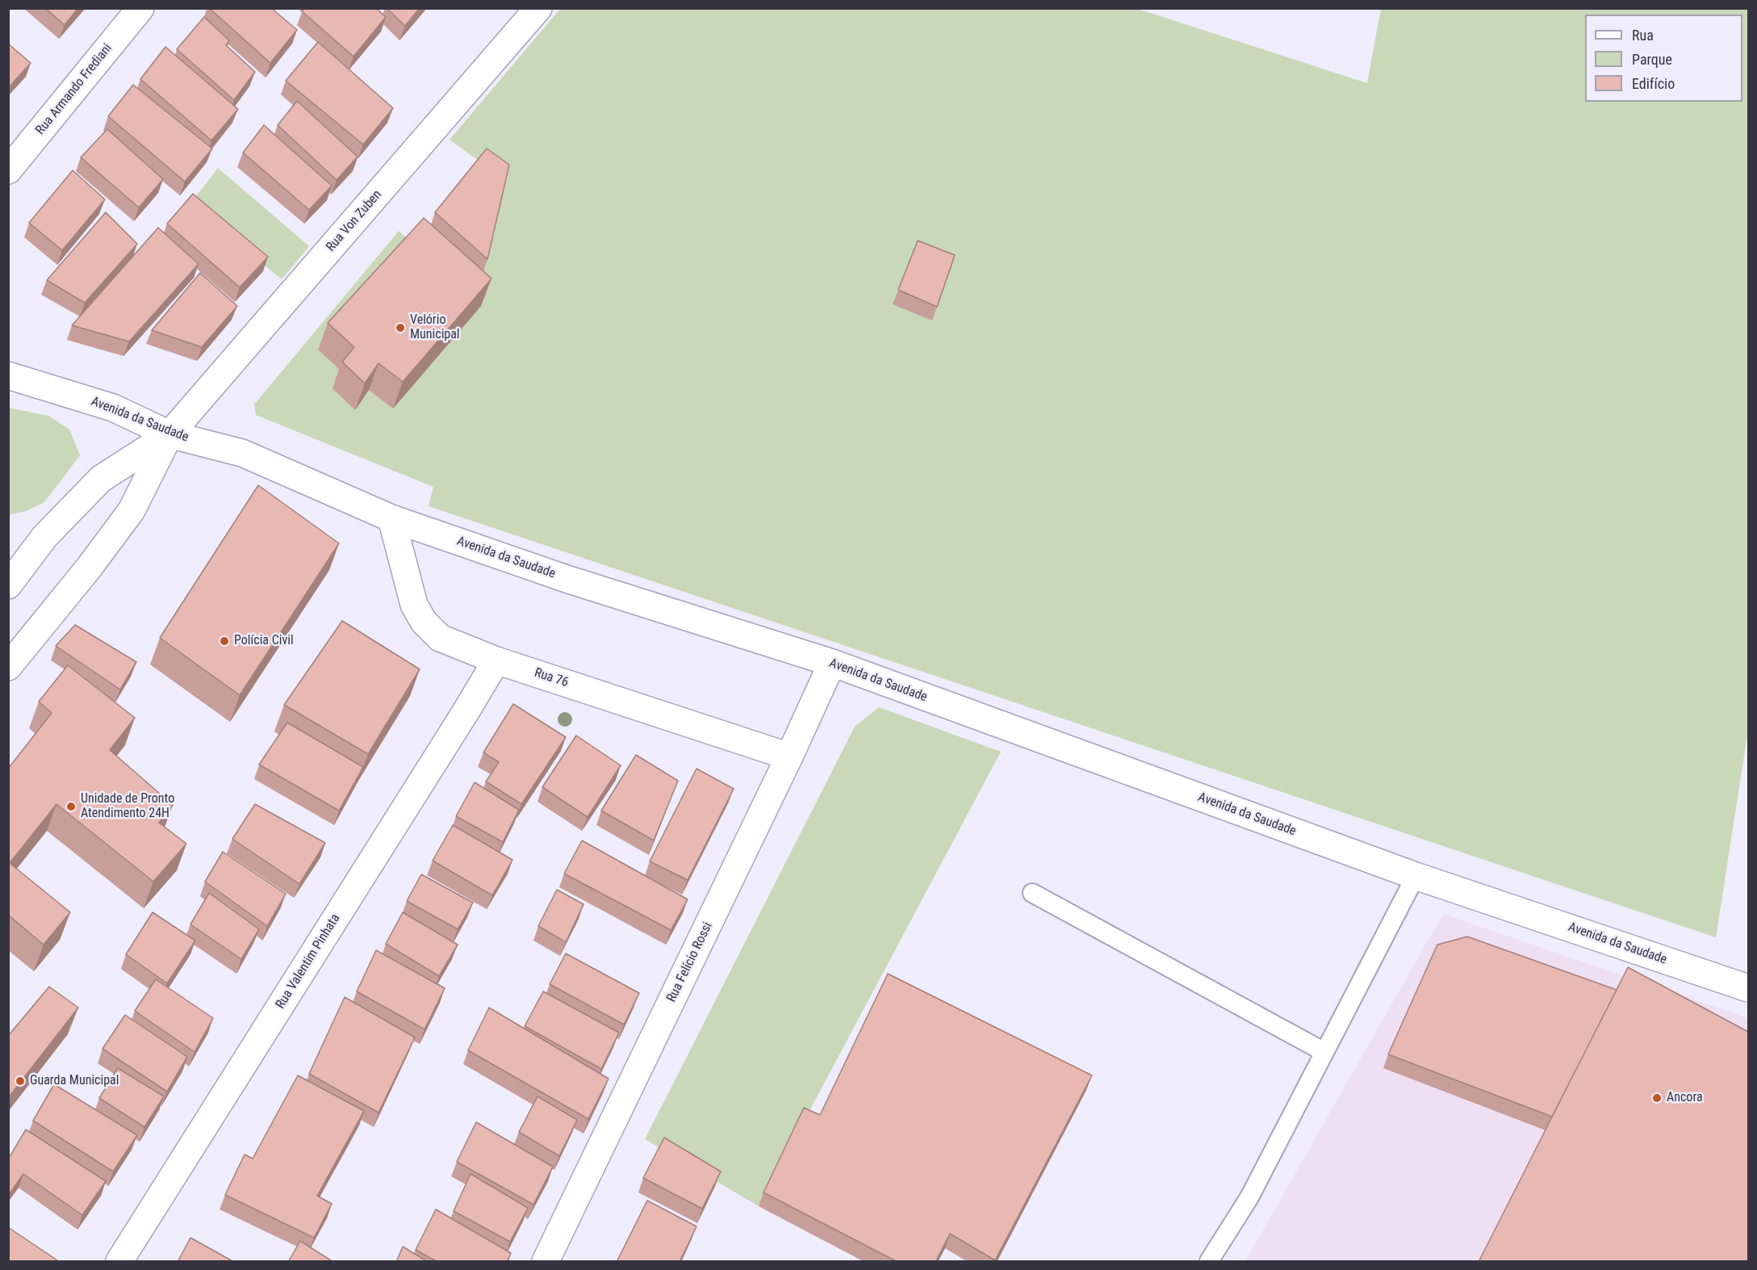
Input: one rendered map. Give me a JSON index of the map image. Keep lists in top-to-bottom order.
{
  "streets": {
    "street": [
      "Rua Armando Frediani",
      "Rua Von Zuben",
      "Avenida da Saudade",
      "Rua 76",
      "Rua Valentim Pinhata",
      "Rua Felício Rossi"
    ]
  },
  "crossings": [
    ["Rua Von Zuben", "Avenida da Saudade"],
    ["Avenida da Saudade", "Rua 76"],
    ["Avenida da Saudade", "Rua Felício Rossi"],
    ["Rua 76", "Rua Valentim Pinhata"],
    ["Rua 76", "Rua Felício Rossi"]
  ],
  "places": [
    "Velório Municipal",
    "Polícia Civil",
    "Unidade de Pronto Atendimento 24H",
    "Guarda Municipal",
    "Ancora"
  ],
  "legend": ["Rua", "Parque", "Edifício"]
}
